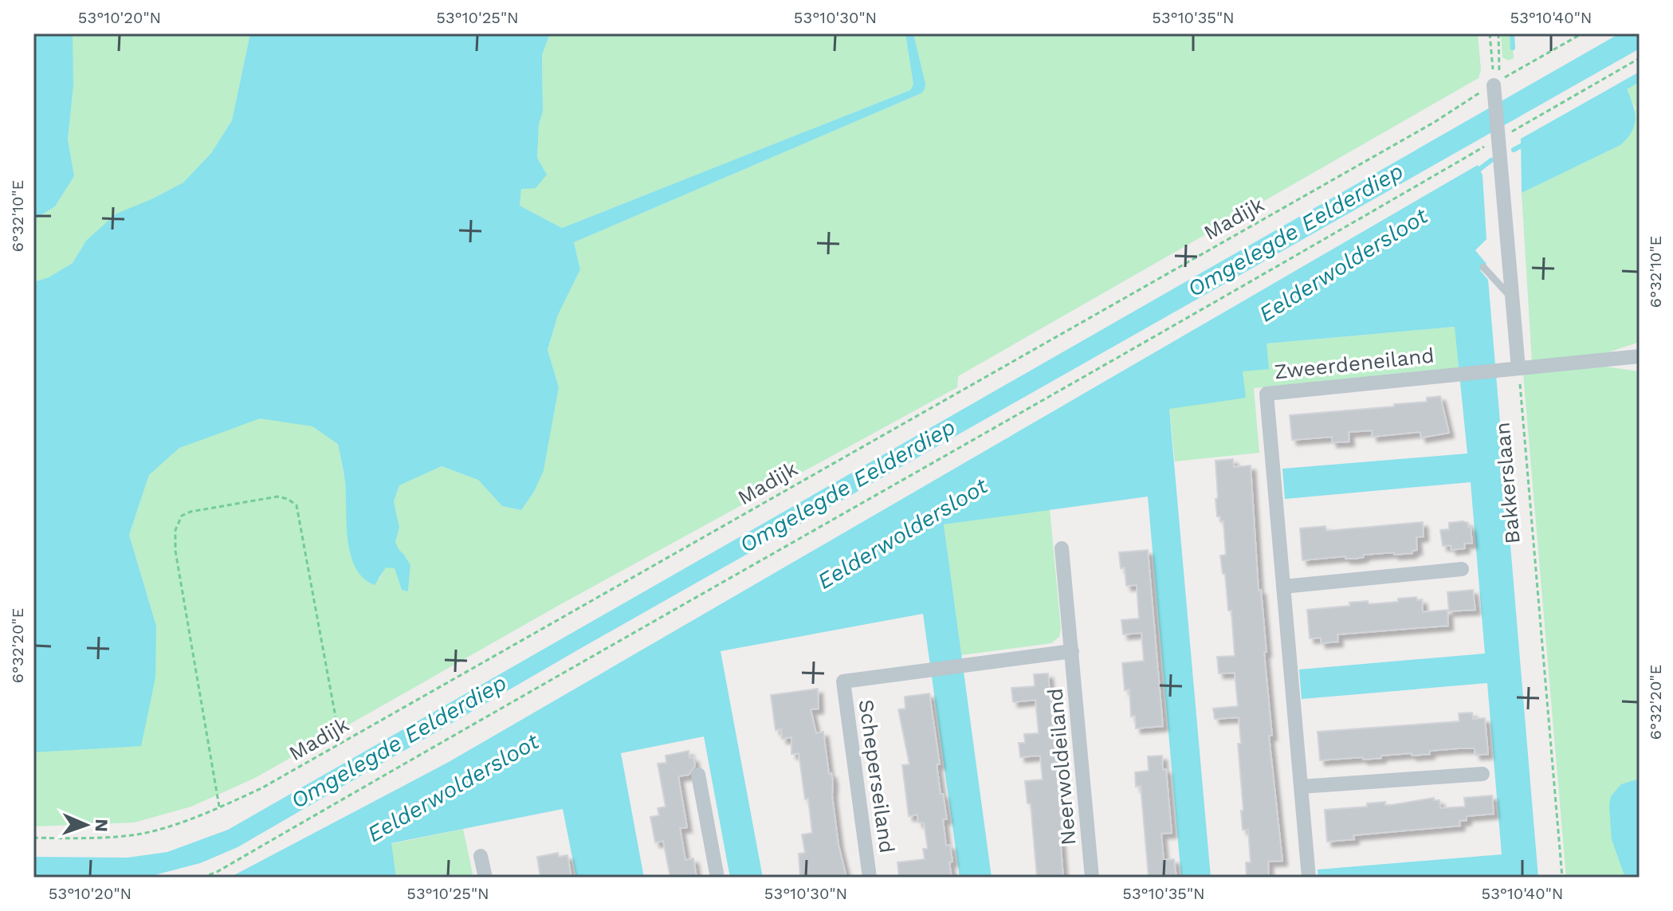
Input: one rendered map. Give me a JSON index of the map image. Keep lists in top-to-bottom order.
{
  "streets": {
    "street": ["Zweerdeneiland", "Neerwoldeiland", "Scheperseiland"],
    "path": ["Madijk", "Bakkerslaan"]
  },
  "crossings": [
    ["Zweerdeneiland", "Bakkerslaan"],
    ["Neerwoldeiland", "Scheperseiland"]
  ],
  "water": ["Omgelegde Eelderdiep", "Eelderwoldersloot"],
  "north": "right",
  "coordinates": [
    "53°10'20\"N",
    "53°10'25\"N",
    "53°10'30\"N",
    "53°10'35\"N",
    "53°10'40\"N",
    "6°32'10\"E",
    "6°32'20\"E"
  ]
}
